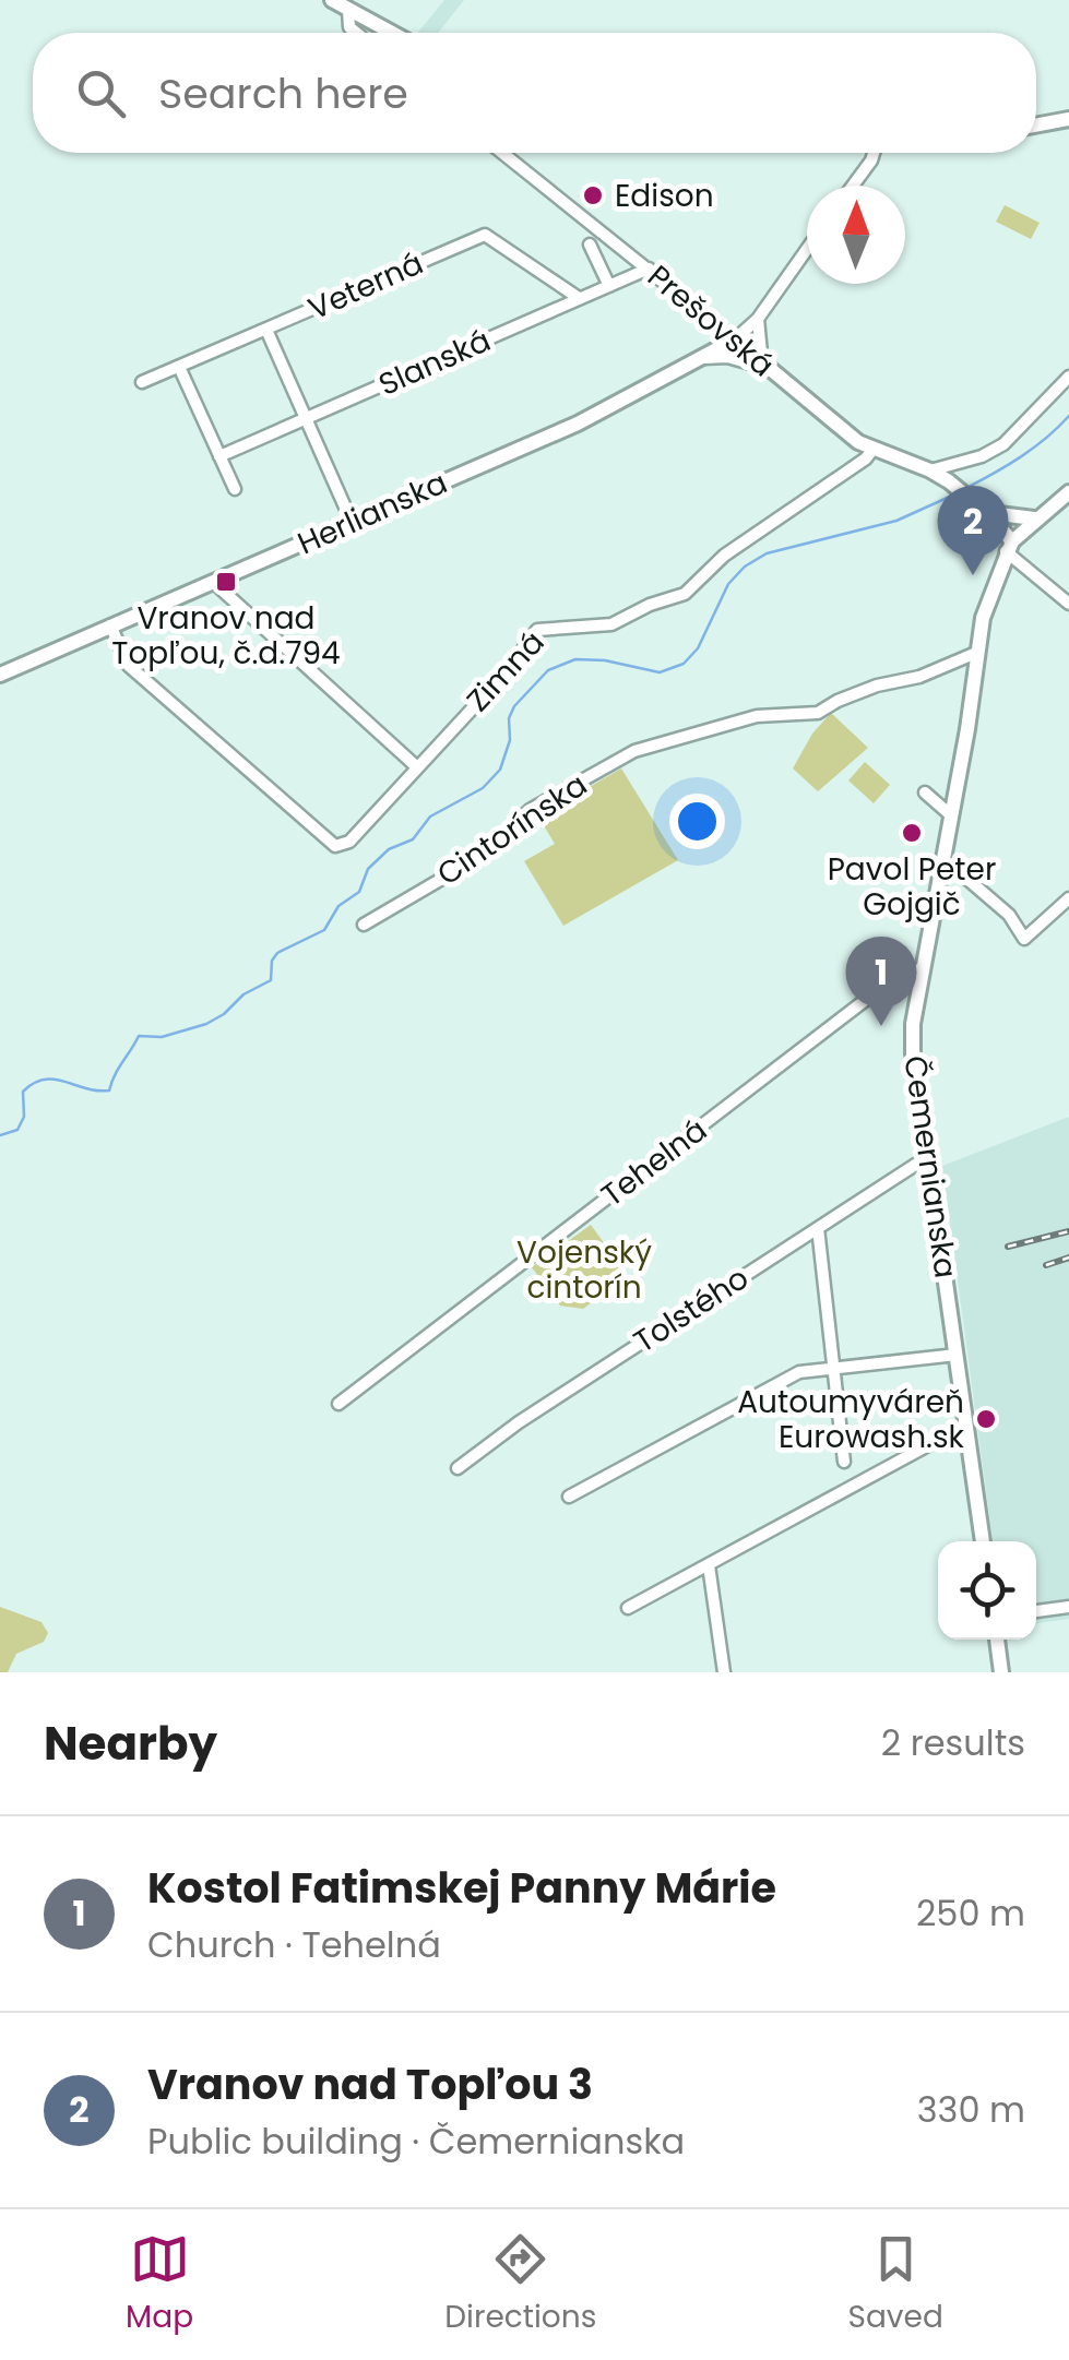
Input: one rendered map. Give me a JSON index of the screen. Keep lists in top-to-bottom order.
{
  "streets": {
    "main road": ["Prešovská", "Herlianska", "Čemernianska"],
    "street": [
      "Veterná",
      "Slanská",
      "Zimná",
      "Cintorínska",
      "Tehelná",
      "Tolstého"
    ]
  },
  "crossings": [
    ["Veterná", "Slanská"],
    ["Prešovská", "Slanská"],
    ["Prešovská", "Herlianska"],
    ["Prešovská", "Zimná"],
    ["Prešovská", "Čemernianska"],
    ["Herlianska", "Zimná"],
    ["Cintorínska", "Čemernianska"],
    ["Tehelná", "Čemernianska"],
    ["Čemernianska", "Tolstého"]
  ],
  "parks": ["Vojenský cintorín"],
  "places": {
    "other": ["Edison", "Pavol Peter Gojgič", "Autoumyváreň Eurowash.sk"],
    "transit": ["Vranov nad Topľou, č.d.794"]
  },
  "north": "top",
  "page": {
    "search": "Search here",
    "pins": ["2", "1"],
    "heading": ["Nearby", "2 results"],
    "list": [
      {
        "mark": "1",
        "name": "Kostol Fatimskej Panny Márie",
        "note": "Church · Tehelná",
        "value": "250 m"
      },
      {
        "mark": "2",
        "name": "Vranov nad Topľou 3",
        "note": "Public building · Čemernianska",
        "value": "330 m"
      }
    ],
    "nav": ["Map", "Directions", "Saved"]
  }
}
